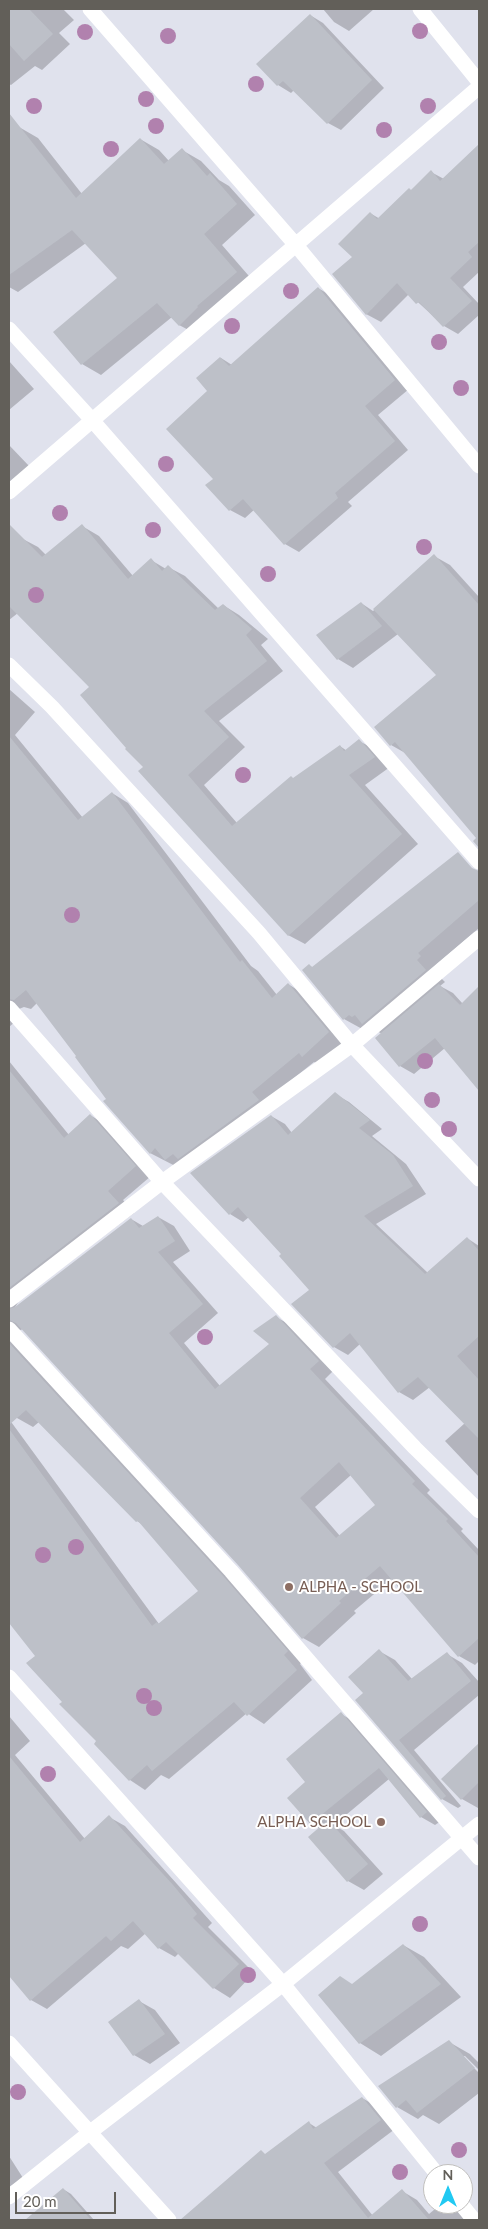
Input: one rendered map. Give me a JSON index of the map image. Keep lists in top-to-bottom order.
{
  "places": ["ALPHA - SCHOOL", "ALPHA SCHOOL"],
  "scale_bar": "20 m",
  "north": "top"
}
